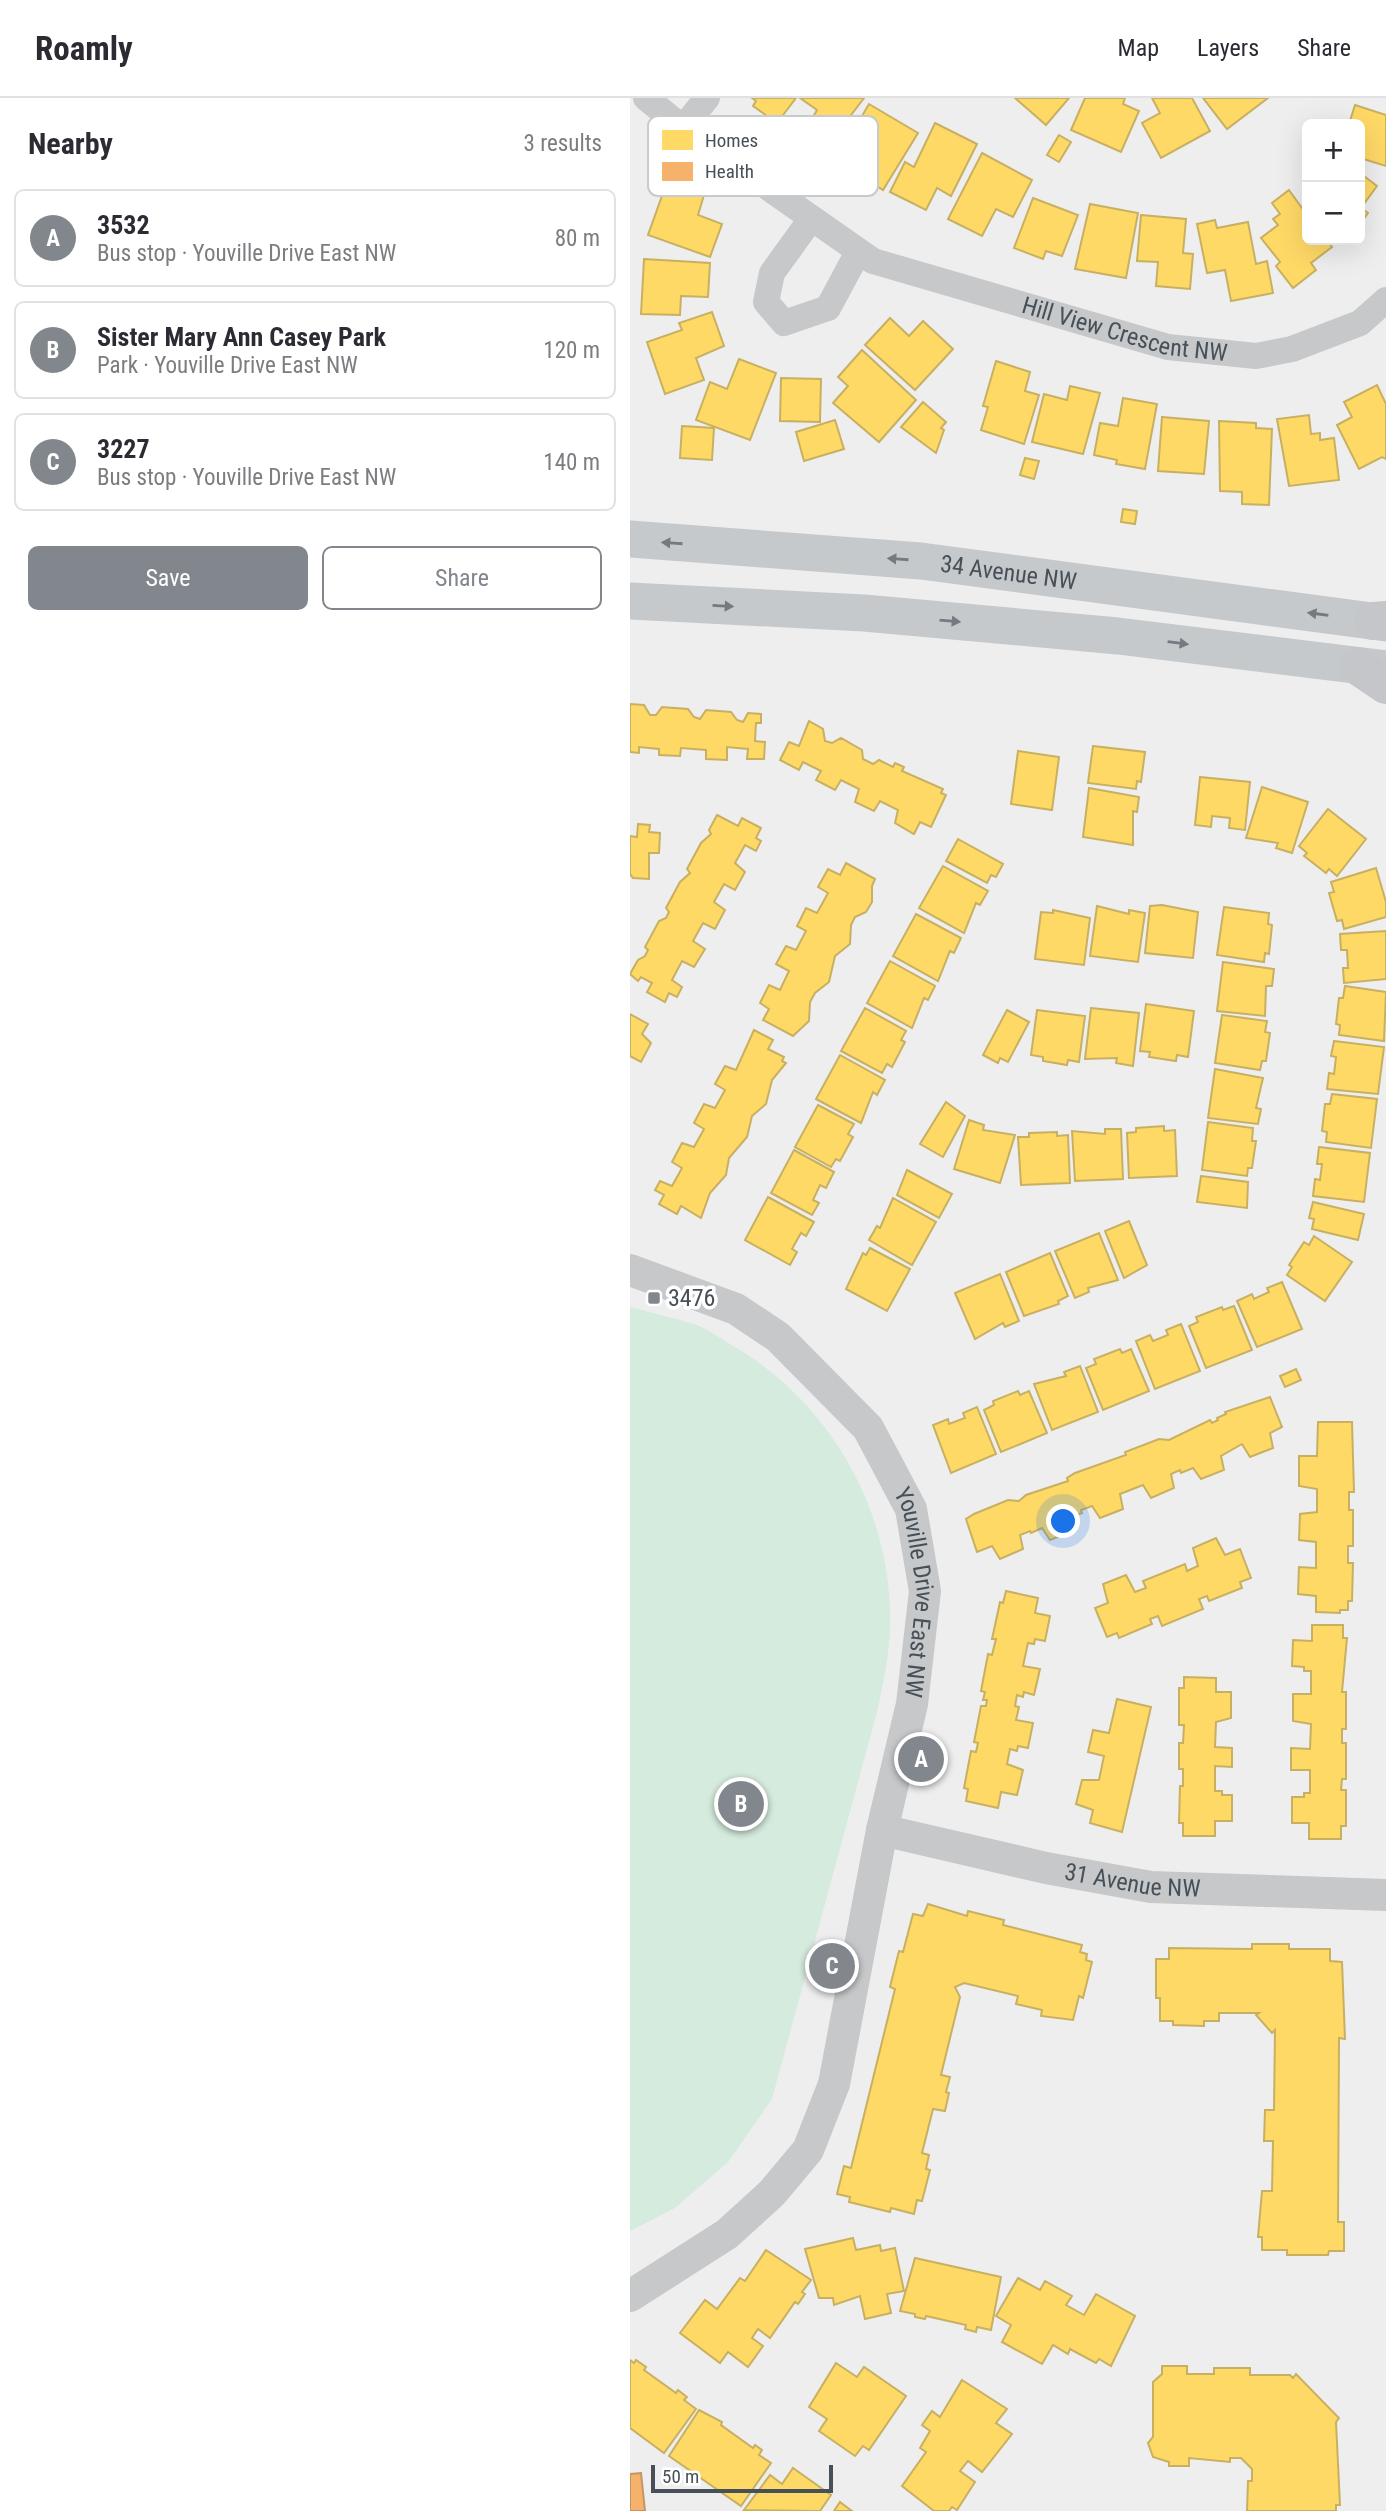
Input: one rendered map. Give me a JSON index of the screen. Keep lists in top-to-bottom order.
{
  "streets": {
    "main road": ["34 Avenue NW"],
    "street": ["Hill View Crescent NW", "Youville Drive East NW", "31 Avenue NW"]
  },
  "crossings": [
    ["Youville Drive East NW", "31 Avenue NW"]
  ],
  "places": {
    "transit": ["3476"]
  },
  "legend": ["Homes", "Health"],
  "scale_bar": "50 m",
  "page": {
    "header": "Roamly",
    "nav": ["Map", "Layers", "Share"],
    "heading": ["Nearby", "3 results"],
    "map_buttons": ["+", "−"],
    "list": [
      {
        "mark": "A",
        "name": "3532",
        "note": "Bus stop · Youville Drive East NW",
        "value": "80 m"
      },
      {
        "mark": "B",
        "name": "Sister Mary Ann Casey Park",
        "note": "Park · Youville Drive East NW",
        "value": "120 m"
      },
      {
        "mark": "C",
        "name": "3227",
        "note": "Bus stop · Youville Drive East NW",
        "value": "140 m"
      }
    ],
    "buttons": ["Save", "Share"],
    "pins": ["A", "B", "C"],
    "scale": "50 m"
  }
}
